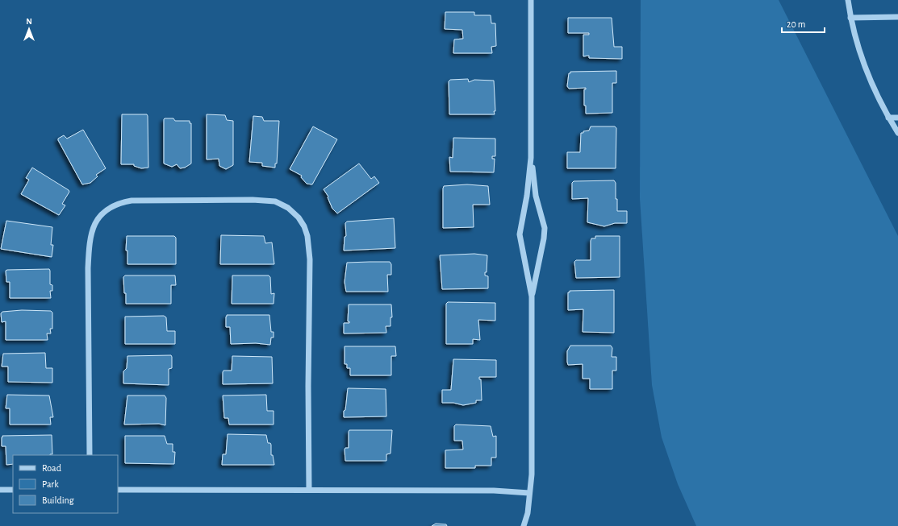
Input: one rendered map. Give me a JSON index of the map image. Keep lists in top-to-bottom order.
{
  "legend": ["Road", "Park", "Building"],
  "scale_bar": "20 m",
  "north": "top"
}
